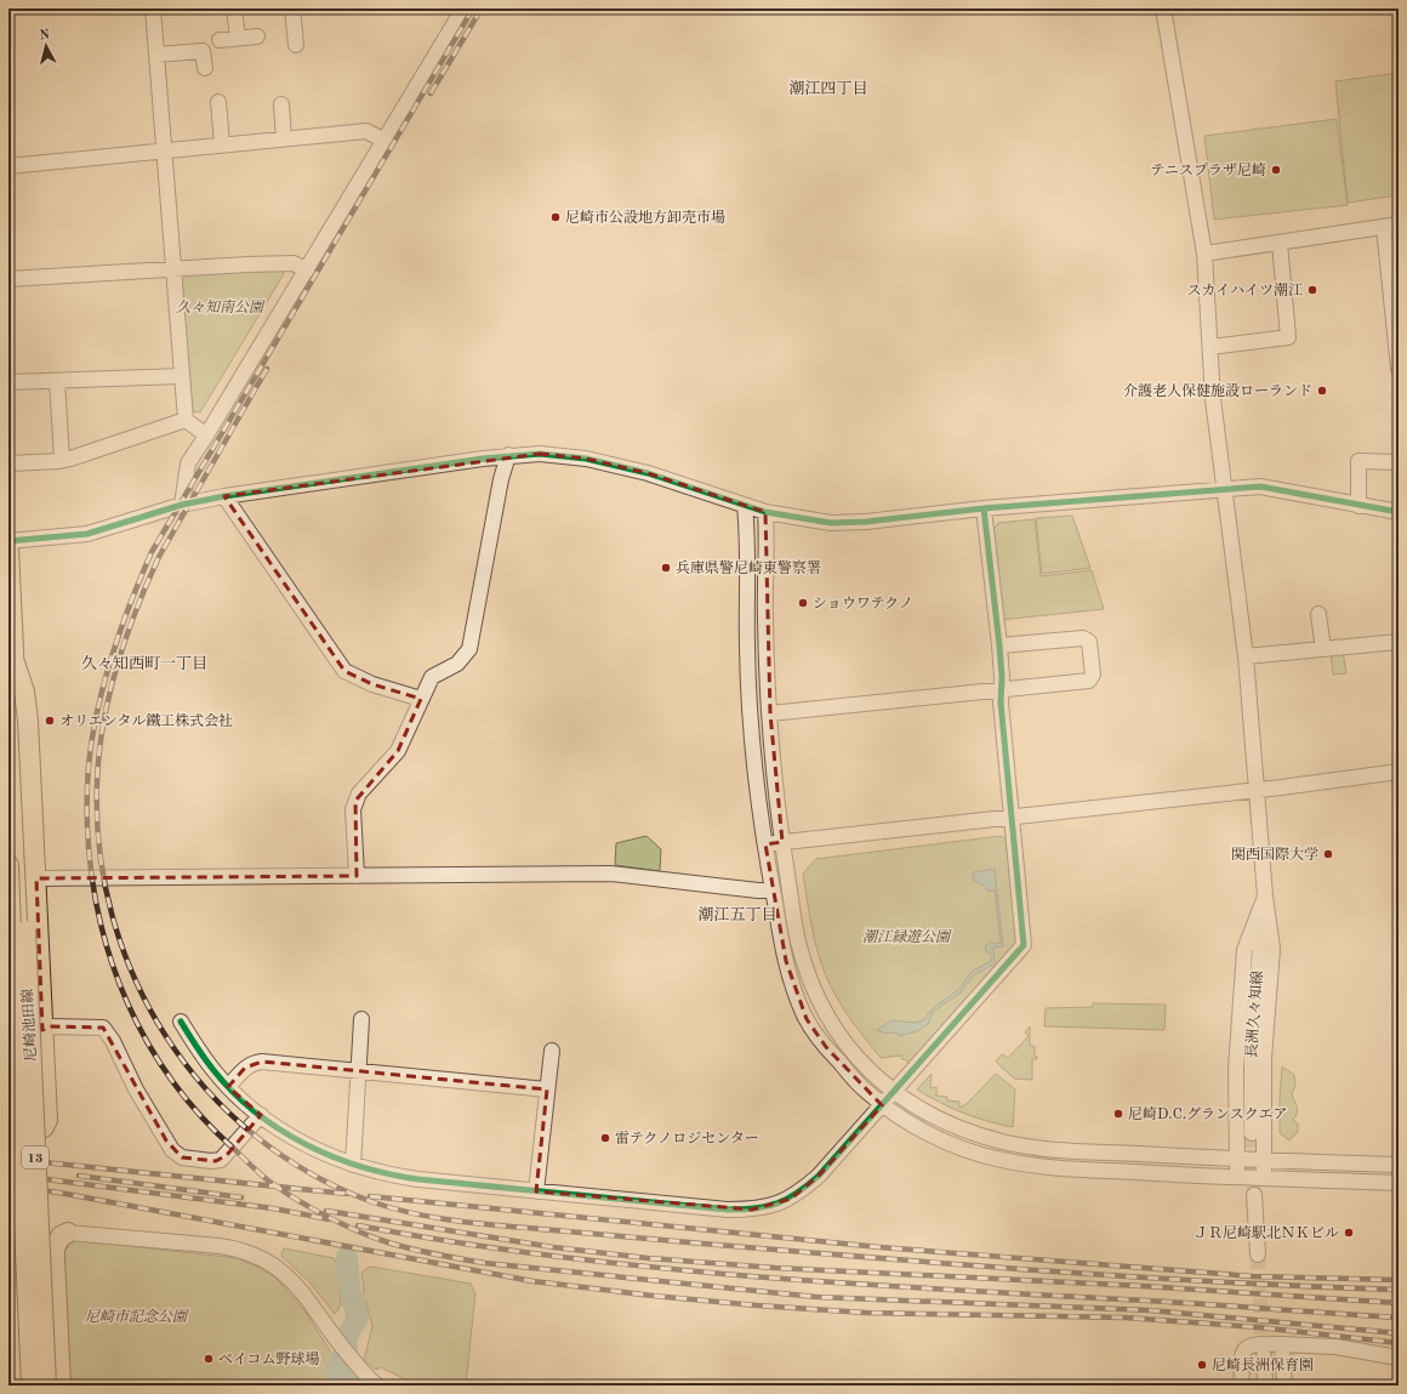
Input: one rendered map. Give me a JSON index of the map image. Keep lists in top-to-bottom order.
{
  "streets": {
    "main road": ["尼崎池田線", "13"],
    "street": ["長洲久々知線"]
  },
  "districts": ["潮江四丁目", "久々知西町一丁目", "潮江五丁目"],
  "parks": ["久々知南公園", "潮江緑遊公園", "尼崎市記念公園"],
  "places": [
    "テニスプラザ尼崎",
    "尼崎市公設地方卸売市場",
    "スカイハイツ潮江",
    "介護老人保健施設ローランド",
    "兵庫県警尼崎東警察署",
    "ショウワテクノ",
    "オリエンタル鐵工株式会社",
    "関西国際大学",
    "尼崎D.C.グランスクエア",
    "雷テクノロジセンター",
    "ＪＲ尼崎駅北ＮＫビル",
    "ベイコム野球場",
    "尼崎長洲保育園"
  ],
  "north": "top"
}
